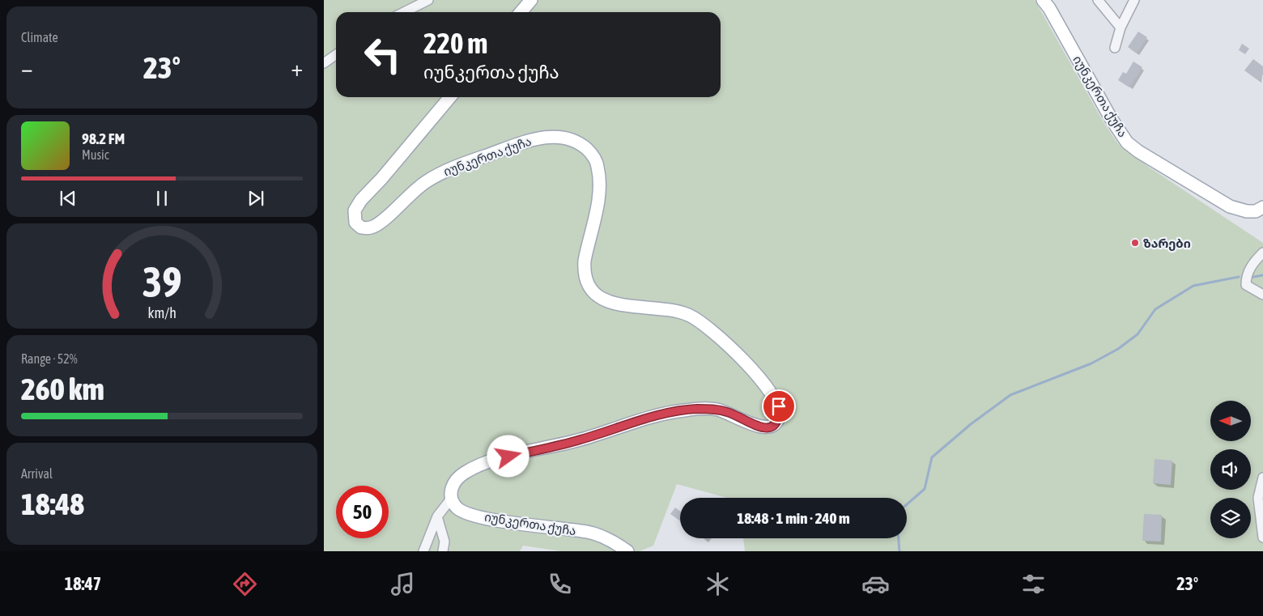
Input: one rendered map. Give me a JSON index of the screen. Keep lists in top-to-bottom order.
{
  "streets": {
    "main road": ["იუნკერთა ქუჩა"]
  },
  "places": ["ზარები"],
  "north": "left",
  "page": {
    "tile": [
      "Climate",
      ["Range · 52%", "260 km"],
      ["Arrival", "18:48"]
    ],
    "turn": ["220 m", "იუნკერთა ქუჩა"],
    "heat": ["−", "23°", "+"],
    "song": ["98.2 FM", "Music"],
    "limit": "50",
    "trip": "18:48 · 1 min · 240 m",
    "tabs": ["18:47", "23°"],
    "gauge": ["39", "km/h"]
  }
}
